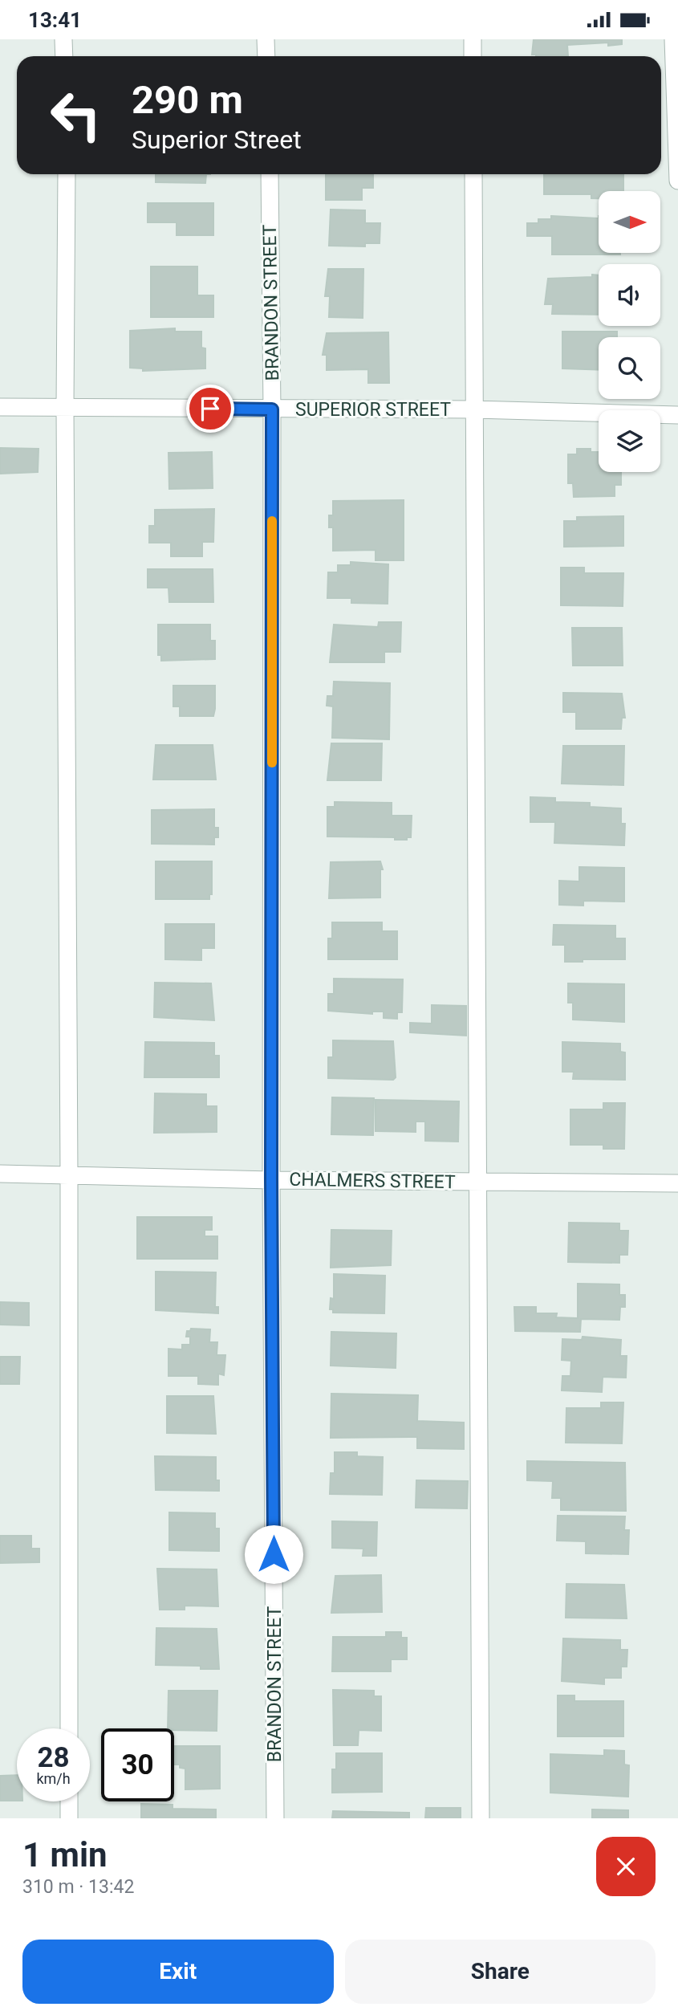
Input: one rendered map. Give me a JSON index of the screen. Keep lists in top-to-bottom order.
{
  "streets": {
    "street": ["BRANDON STREET", "SUPERIOR STREET", "CHALMERS STREET"]
  },
  "crossings": [
    ["BRANDON STREET", "SUPERIOR STREET"],
    ["BRANDON STREET", "CHALMERS STREET"]
  ],
  "north": "right",
  "page": {
    "status": "13:41",
    "turn": ["290 m", "Superior Street"],
    "speed": "28 km/h",
    "limit": "30",
    "heading": ["1 min", "310 m · 13:42"],
    "buttons": ["Exit", "Share"]
  }
}
